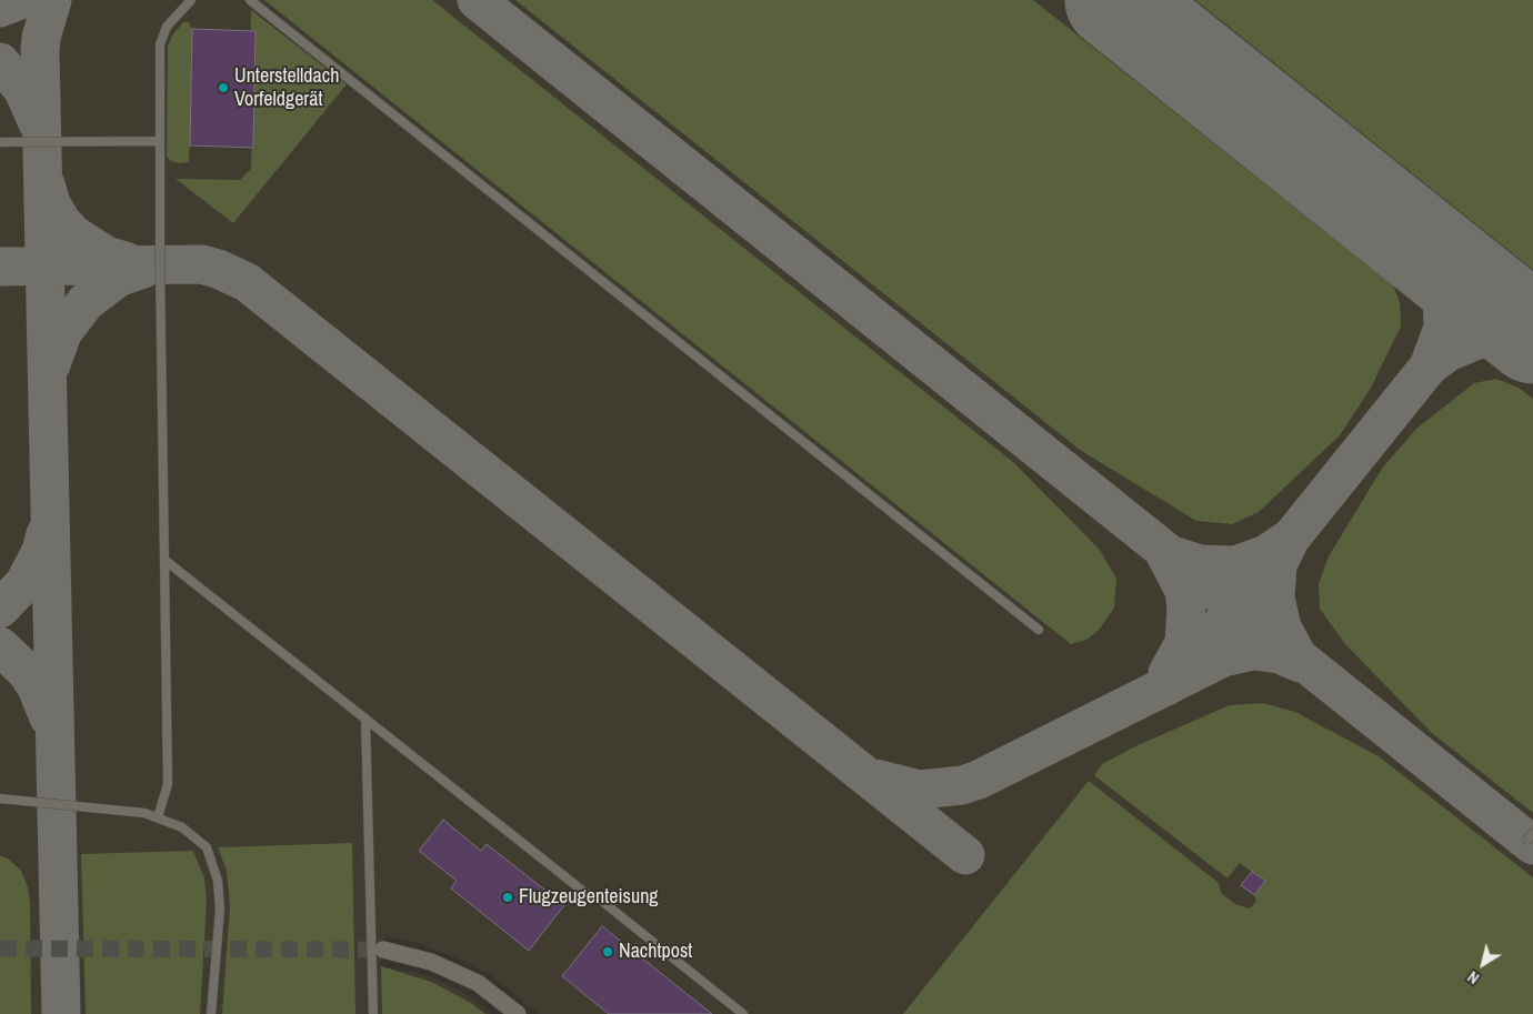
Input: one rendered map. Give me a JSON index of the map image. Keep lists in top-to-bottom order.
{
  "places": ["Unterstelldach Vorfeldgerät", "Flugzeugenteisung", "Nachtpost"],
  "north": "bottom left"
}
